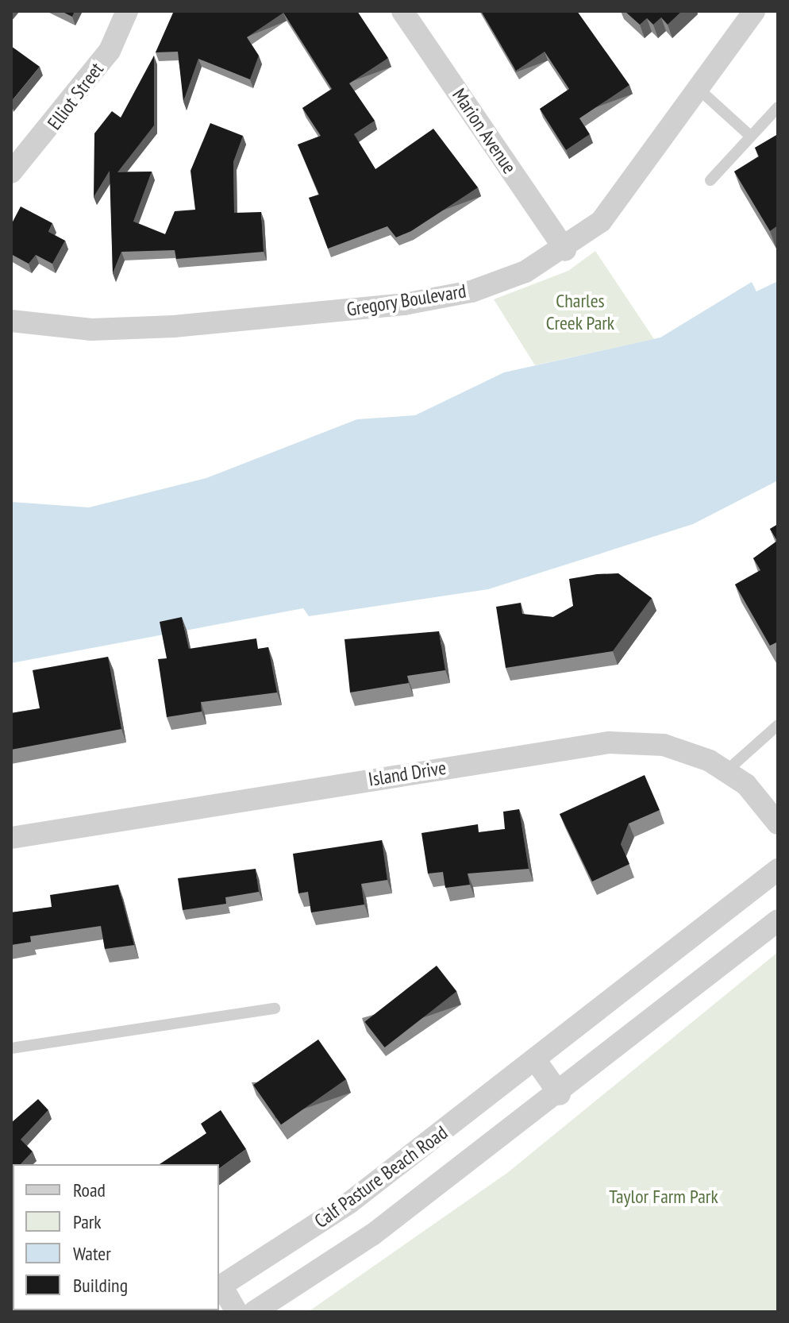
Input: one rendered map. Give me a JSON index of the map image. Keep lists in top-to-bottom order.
{
  "streets": {
    "street": [
      "Elliot Street",
      "Marion Avenue",
      "Gregory Boulevard",
      "Island Drive",
      "Calf Pasture Beach Road"
    ]
  },
  "crossings": [
    ["Marion Avenue", "Gregory Boulevard"]
  ],
  "parks": ["Charles Creek Park", "Taylor Farm Park"],
  "legend": [
    "Road",
    "Park",
    "Water",
    "Building"
  ]
}
